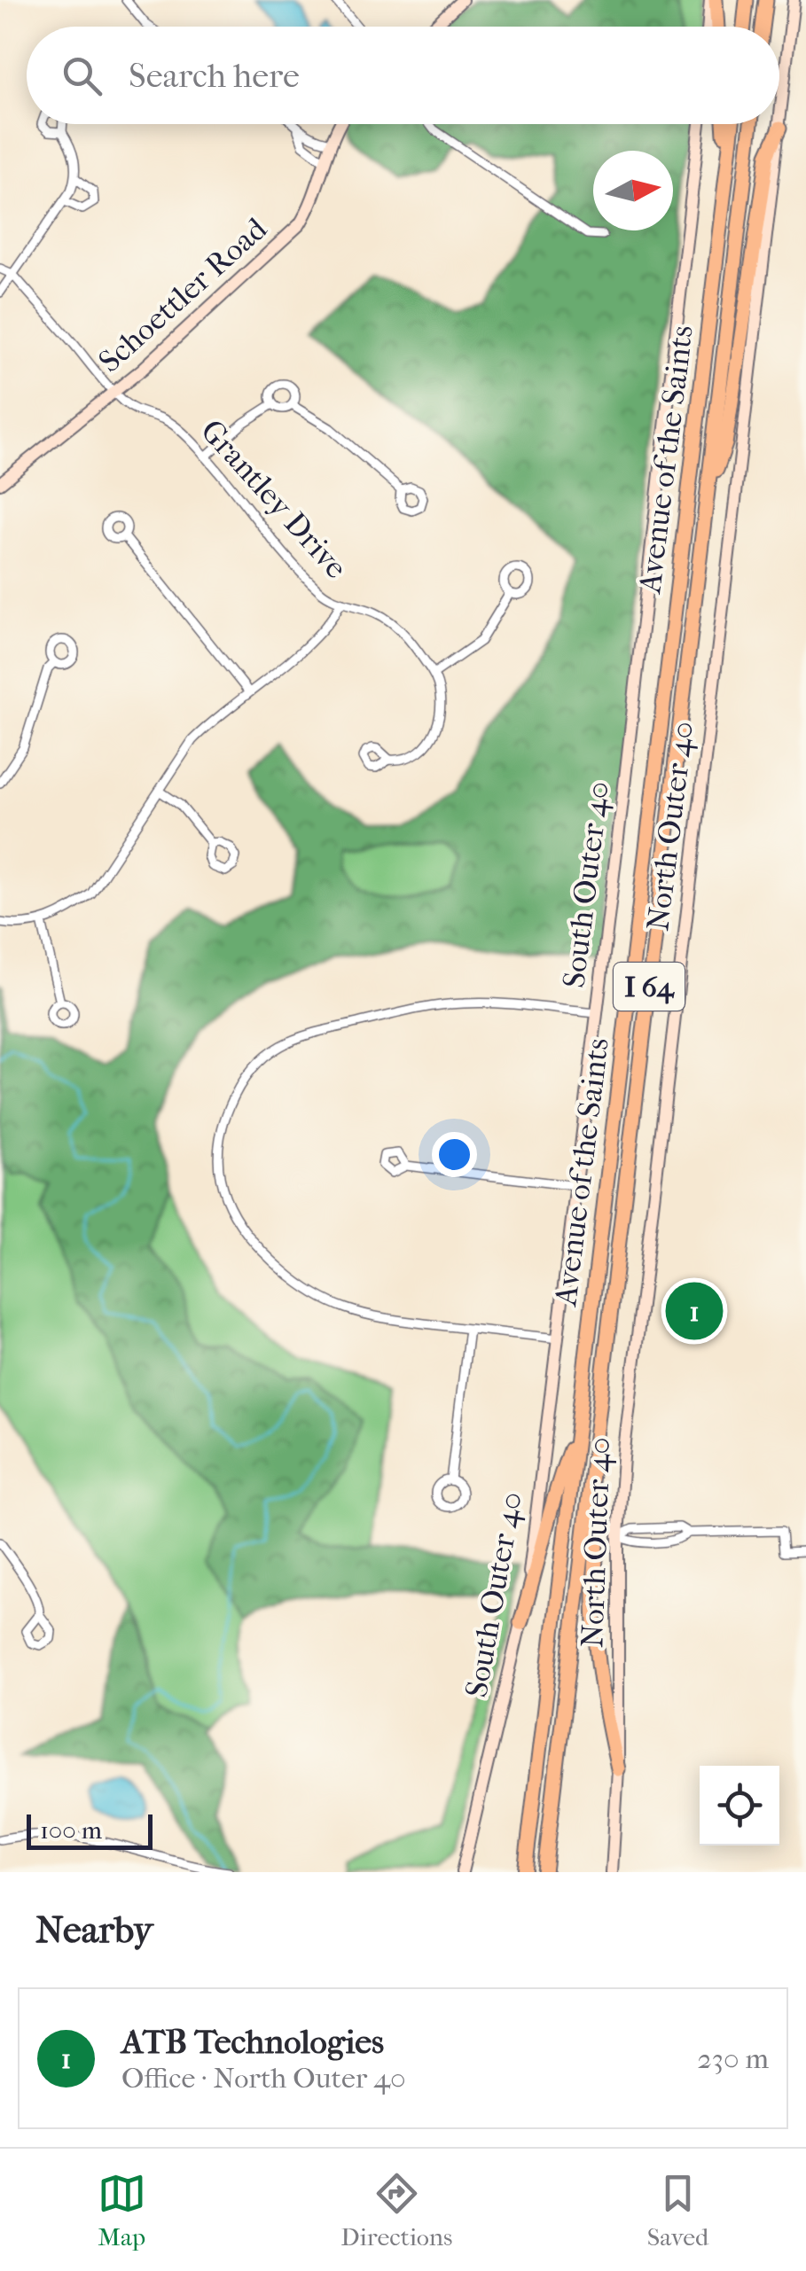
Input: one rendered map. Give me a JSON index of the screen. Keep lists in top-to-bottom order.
{
  "streets": {
    "highway": ["Avenue of the Saints", "I 64"],
    "street": [
      "Schoettler Road",
      "Grantley Drive",
      "North Outer 40",
      "South Outer 40"
    ]
  },
  "crossings": [
    ["Schoettler Road", "Grantley Drive"]
  ],
  "scale_bar": "100 m",
  "north": "right",
  "page": {
    "search": "Search here",
    "pins": "1",
    "scale": "100 m",
    "heading": "Nearby",
    "list": [
      {
        "mark": "1",
        "name": "ATB Technologies",
        "note": "Office · North Outer 40",
        "value": "230 m"
      }
    ],
    "nav": ["Map", "Directions", "Saved"]
  }
}
